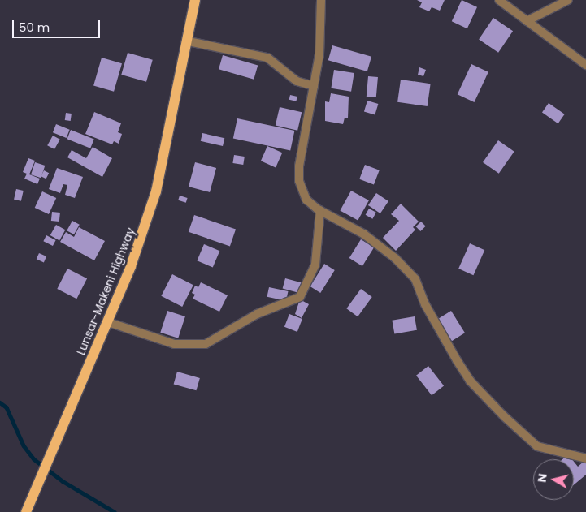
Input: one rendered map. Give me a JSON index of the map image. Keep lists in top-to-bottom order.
{
  "streets": {
    "main road": ["Lunsar-Makeni Highway"]
  },
  "scale_bar": "50 m",
  "north": "left"
}
